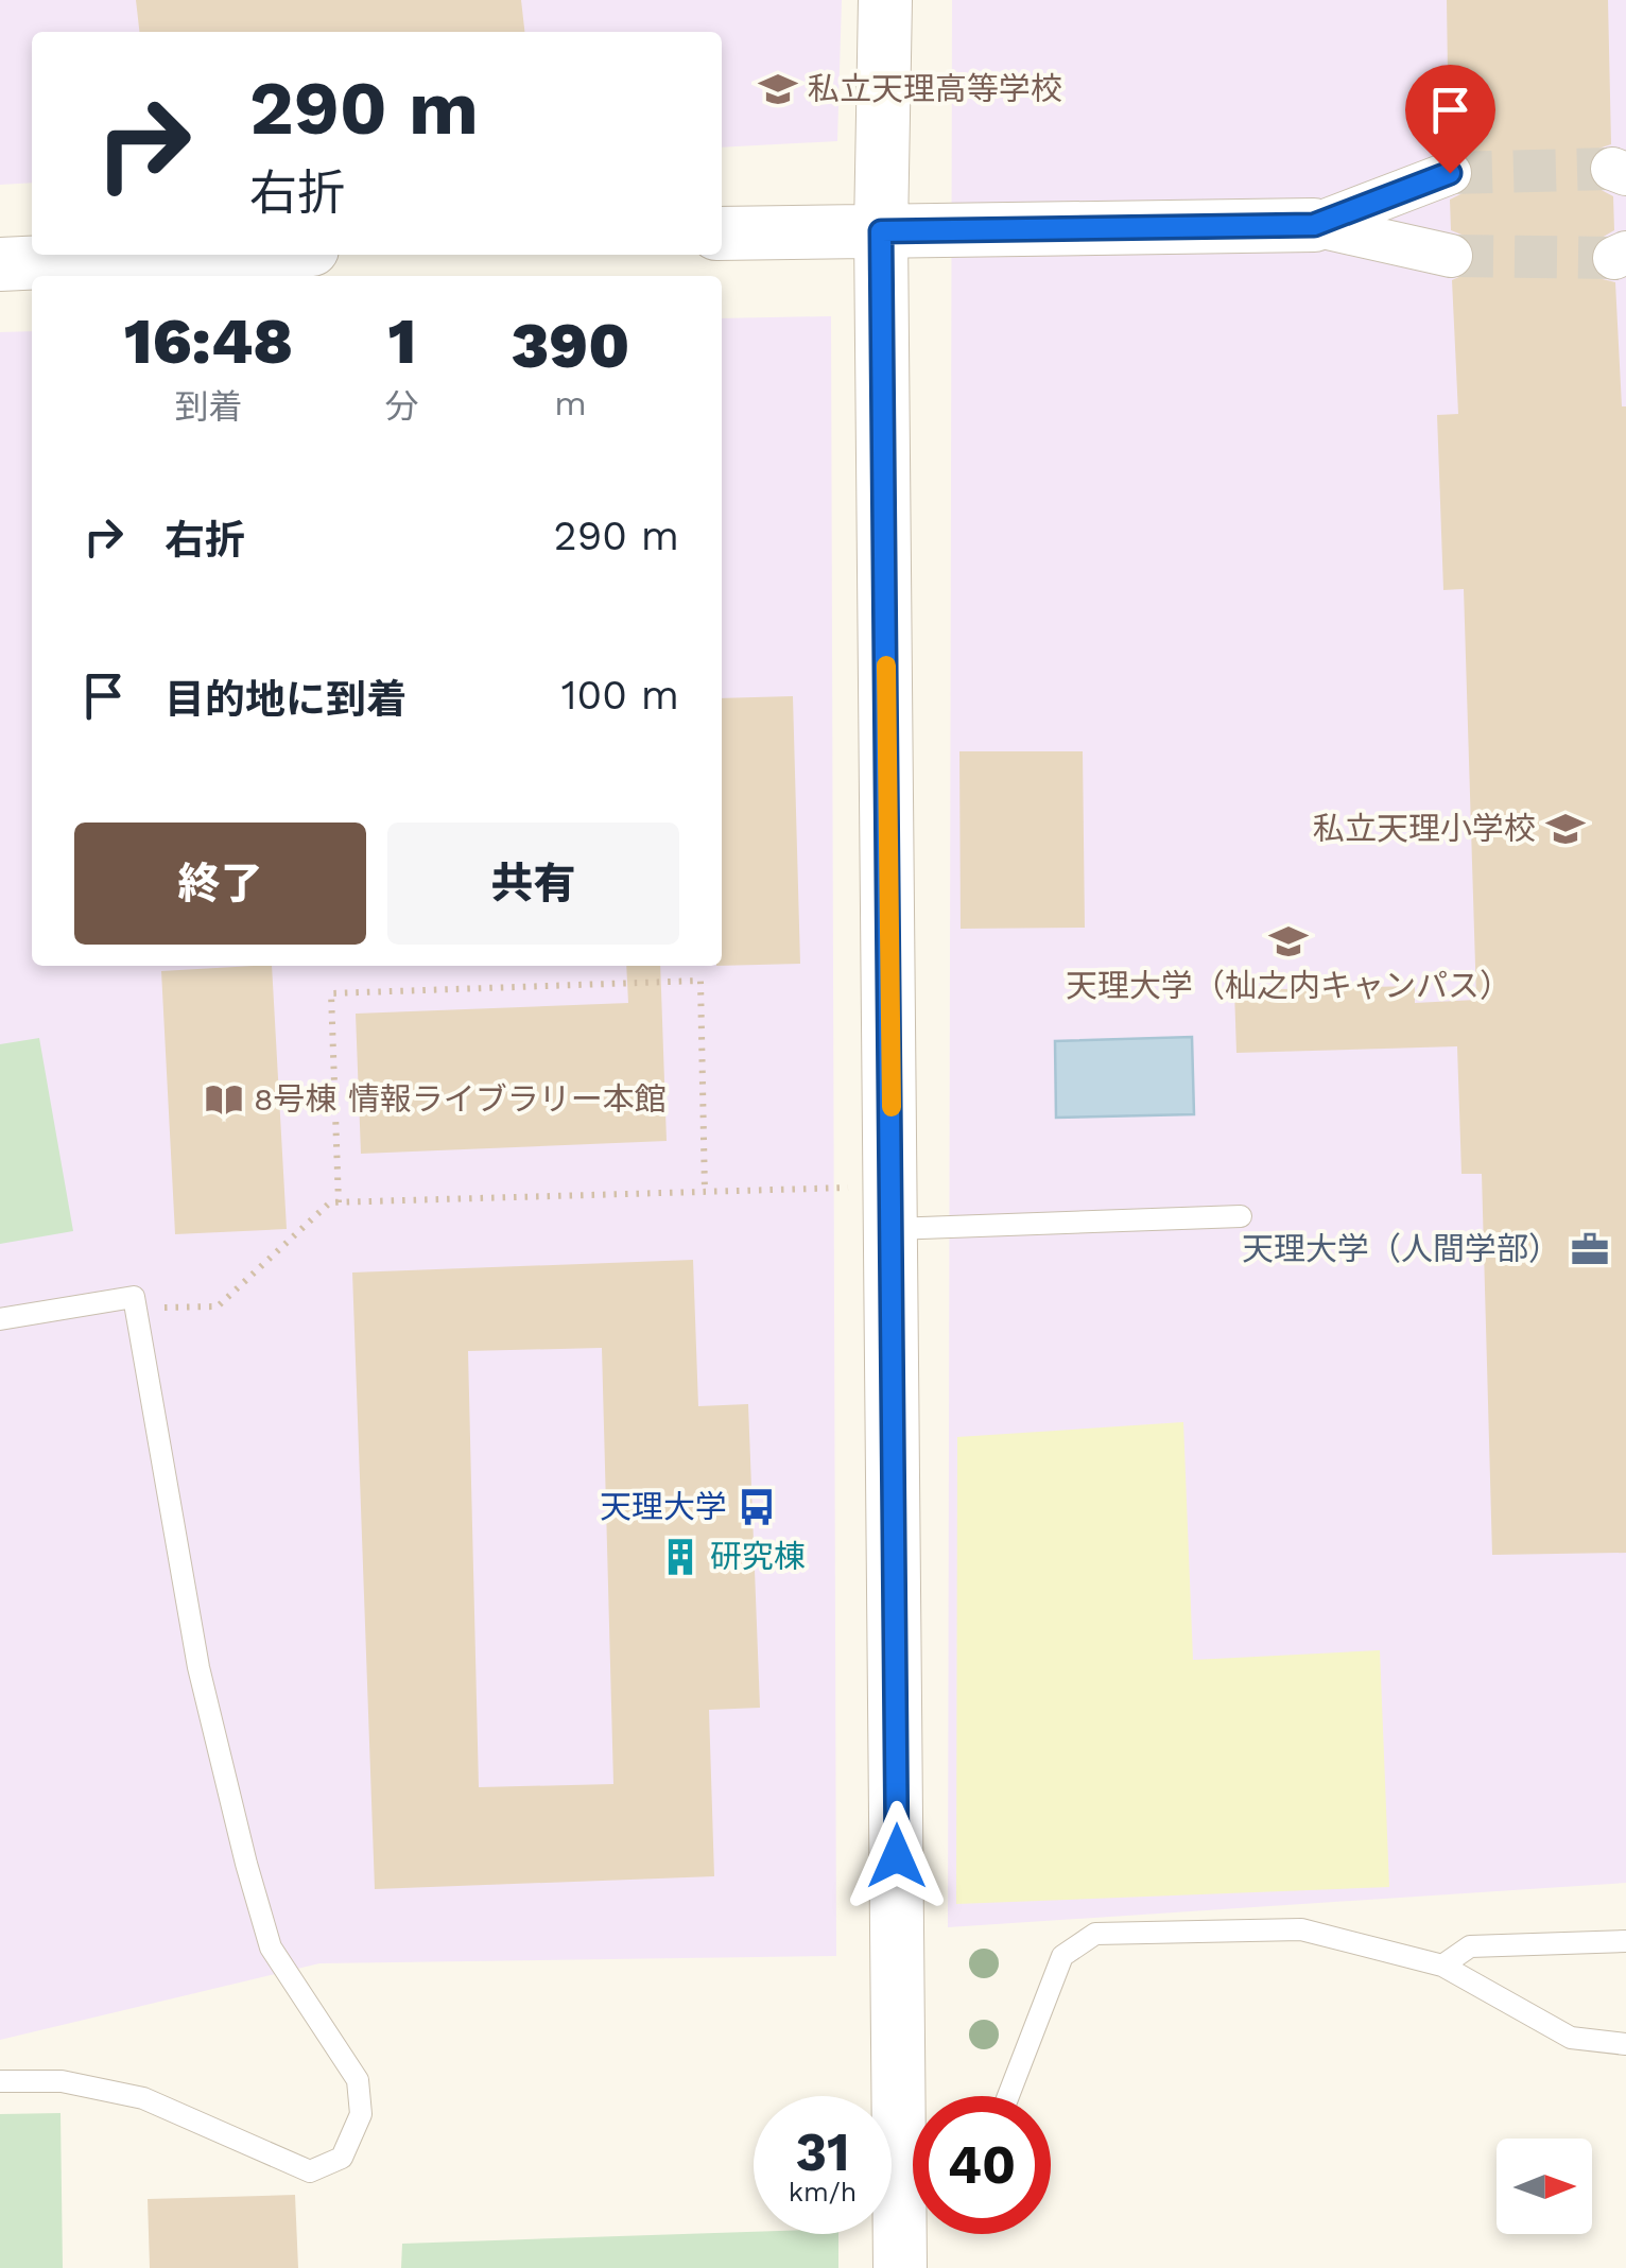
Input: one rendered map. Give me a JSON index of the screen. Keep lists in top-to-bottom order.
{
  "places": {
    "school or university": ["私立天理高等学校", "私立天理小学校", "天理大学（杣之内キャンパス）"],
    "library": ["8号棟 情報ライブラリー本館"],
    "office": ["天理大学（人間学部）"],
    "bus stop": ["天理大学"],
    "building": ["研究棟"]
  },
  "north": "right",
  "page": {
    "turn": ["290 m", "右折"],
    "eta": [
      "16:48",
      "到着",
      "1",
      "分",
      "390",
      "m"
    ],
    "list": [
      {
        "name": "右折",
        "value": "290 m"
      },
      {
        "name": "目的地に到着",
        "value": "100 m"
      }
    ],
    "buttons": ["終了", "共有"],
    "speed": "31 km/h",
    "limit": "40"
  }
}
